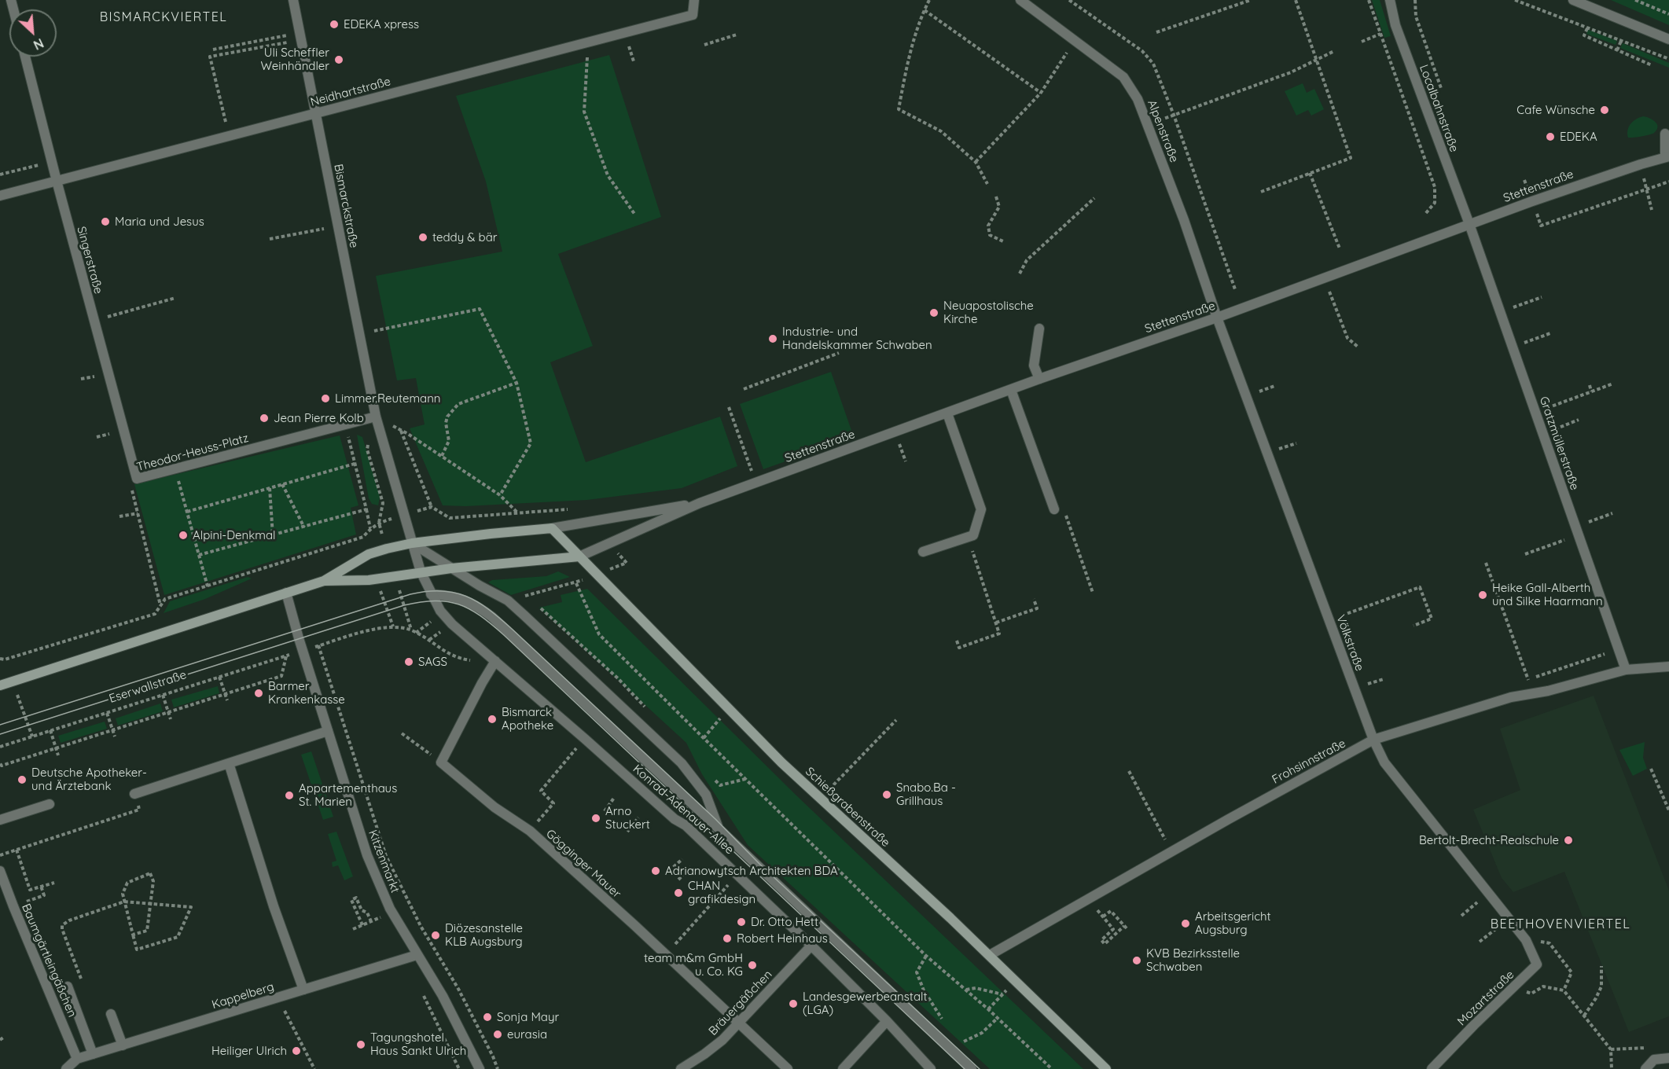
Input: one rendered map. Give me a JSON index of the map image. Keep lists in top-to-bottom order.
{
  "streets": {
    "main road": ["Schießgrabenstraße"],
    "street": [
      "Neidhartstraße",
      "Localbahnstraße",
      "Alpenstraße",
      "Stettenstraße",
      "Bismarckstraße",
      "Singerstraße",
      "Gratzmüllerstraße",
      "Theodor-Heuss-Platz",
      "Völkstraße",
      "Frohsinnstraße",
      "Konrad-Adenauer-Allee",
      "Kitzenmarkt",
      "Gögginger Mauer",
      "Baumgärtleingäßchen",
      "Kappelberg",
      "Mozartstraße",
      "Bräuergäßchen"
    ],
    "path": ["Eserwallstraße"]
  },
  "crossings": [
    ["Neidhartstraße", "Bismarckstraße"],
    ["Neidhartstraße", "Singerstraße"],
    ["Localbahnstraße", "Stettenstraße"],
    ["Localbahnstraße", "Gratzmüllerstraße"],
    ["Alpenstraße", "Stettenstraße"],
    ["Alpenstraße", "Völkstraße"],
    ["Stettenstraße", "Gratzmüllerstraße"],
    ["Stettenstraße", "Völkstraße"],
    ["Stettenstraße", "Schießgrabenstraße"],
    ["Bismarckstraße", "Theodor-Heuss-Platz"],
    ["Singerstraße", "Theodor-Heuss-Platz"],
    ["Gratzmüllerstraße", "Frohsinnstraße"],
    ["Völkstraße", "Frohsinnstraße"],
    ["Völkstraße", "Mozartstraße"],
    ["Eserwallstraße", "Kitzenmarkt"],
    ["Frohsinnstraße", "Schießgrabenstraße"],
    ["Konrad-Adenauer-Allee", "Bräuergäßchen"],
    ["Kitzenmarkt", "Kappelberg"],
    ["Gögginger Mauer", "Bräuergäßchen"],
    ["Baumgärtleingäßchen", "Kappelberg"]
  ],
  "districts": ["BISMARCKVIERTEL", "BEETHOVENVIERTEL"],
  "places": [
    "EDEKA xpress",
    "Uli Scheffler Weinhändler",
    "Cafe Wünsche",
    "EDEKA",
    "Maria und Jesus",
    "teddy & bär",
    "Neuapostolische Kirche",
    "Industrie- und Handelskammer Schwaben",
    "Limmer.Reutemann",
    "Jean Pierre Kolb",
    "Alpini-Denkmal",
    "Heike Gall-Alberth und Silke Haarmann",
    "SAGS",
    "Barmer Krankenkasse",
    "Bismarck Apotheke",
    "Deutsche Apotheker- und Ärztebank",
    "Snabo.Ba - Grillhaus",
    "Appartementhaus St. Marien",
    "Arno Stuckert",
    "Bertolt-Brecht-Realschule",
    "Adrianowytsch Architekten BDA",
    "CHAN grafikdesign",
    "Dr. Otto Hett",
    "Arbeitsgericht Augsburg",
    "Diözesanstelle KLB Augsburg",
    "Robert Heinhaus",
    "KVB Bezirksstelle Schwaben",
    "team m&m GmbH u. Co. KG",
    "Landesgewerbeanstalt (LGA)",
    "Sonja Mayr",
    "eurasia",
    "Tagungshotel Haus Sankt Ulrich",
    "Heiliger Ulrich"
  ],
  "north": "bottom right"
}
